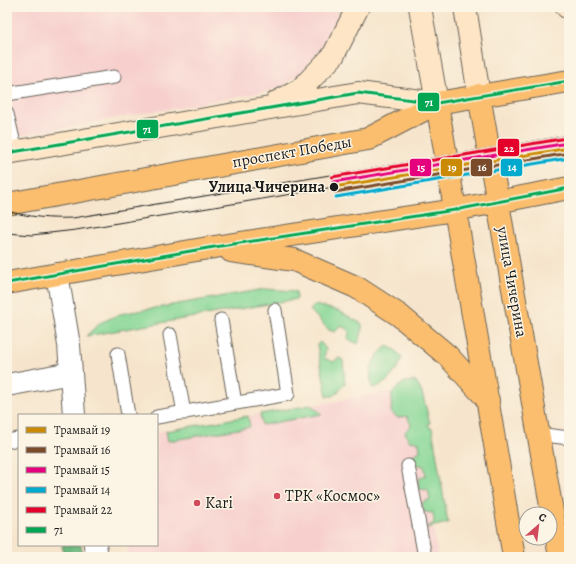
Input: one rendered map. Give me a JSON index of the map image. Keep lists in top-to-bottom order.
{
  "streets": {
    "main road": ["проспект Победы", "улица Чичерина"]
  },
  "crossings": [
    ["проспект Победы", "улица Чичерина"]
  ],
  "places": ["Улица Чичерина", "ТРК «Космос»", "Kari"],
  "lines": [
    "transit line 71",
    "tram line 22",
    "tram line 15",
    "tram line 19",
    "tram line 16",
    "tram line 14"
  ],
  "legend": [
    "Трамвай 19",
    "Трамвай 16",
    "Трамвай 15",
    "Трамвай 14",
    "Трамвай 22",
    "71"
  ],
  "north": "top right"
}
